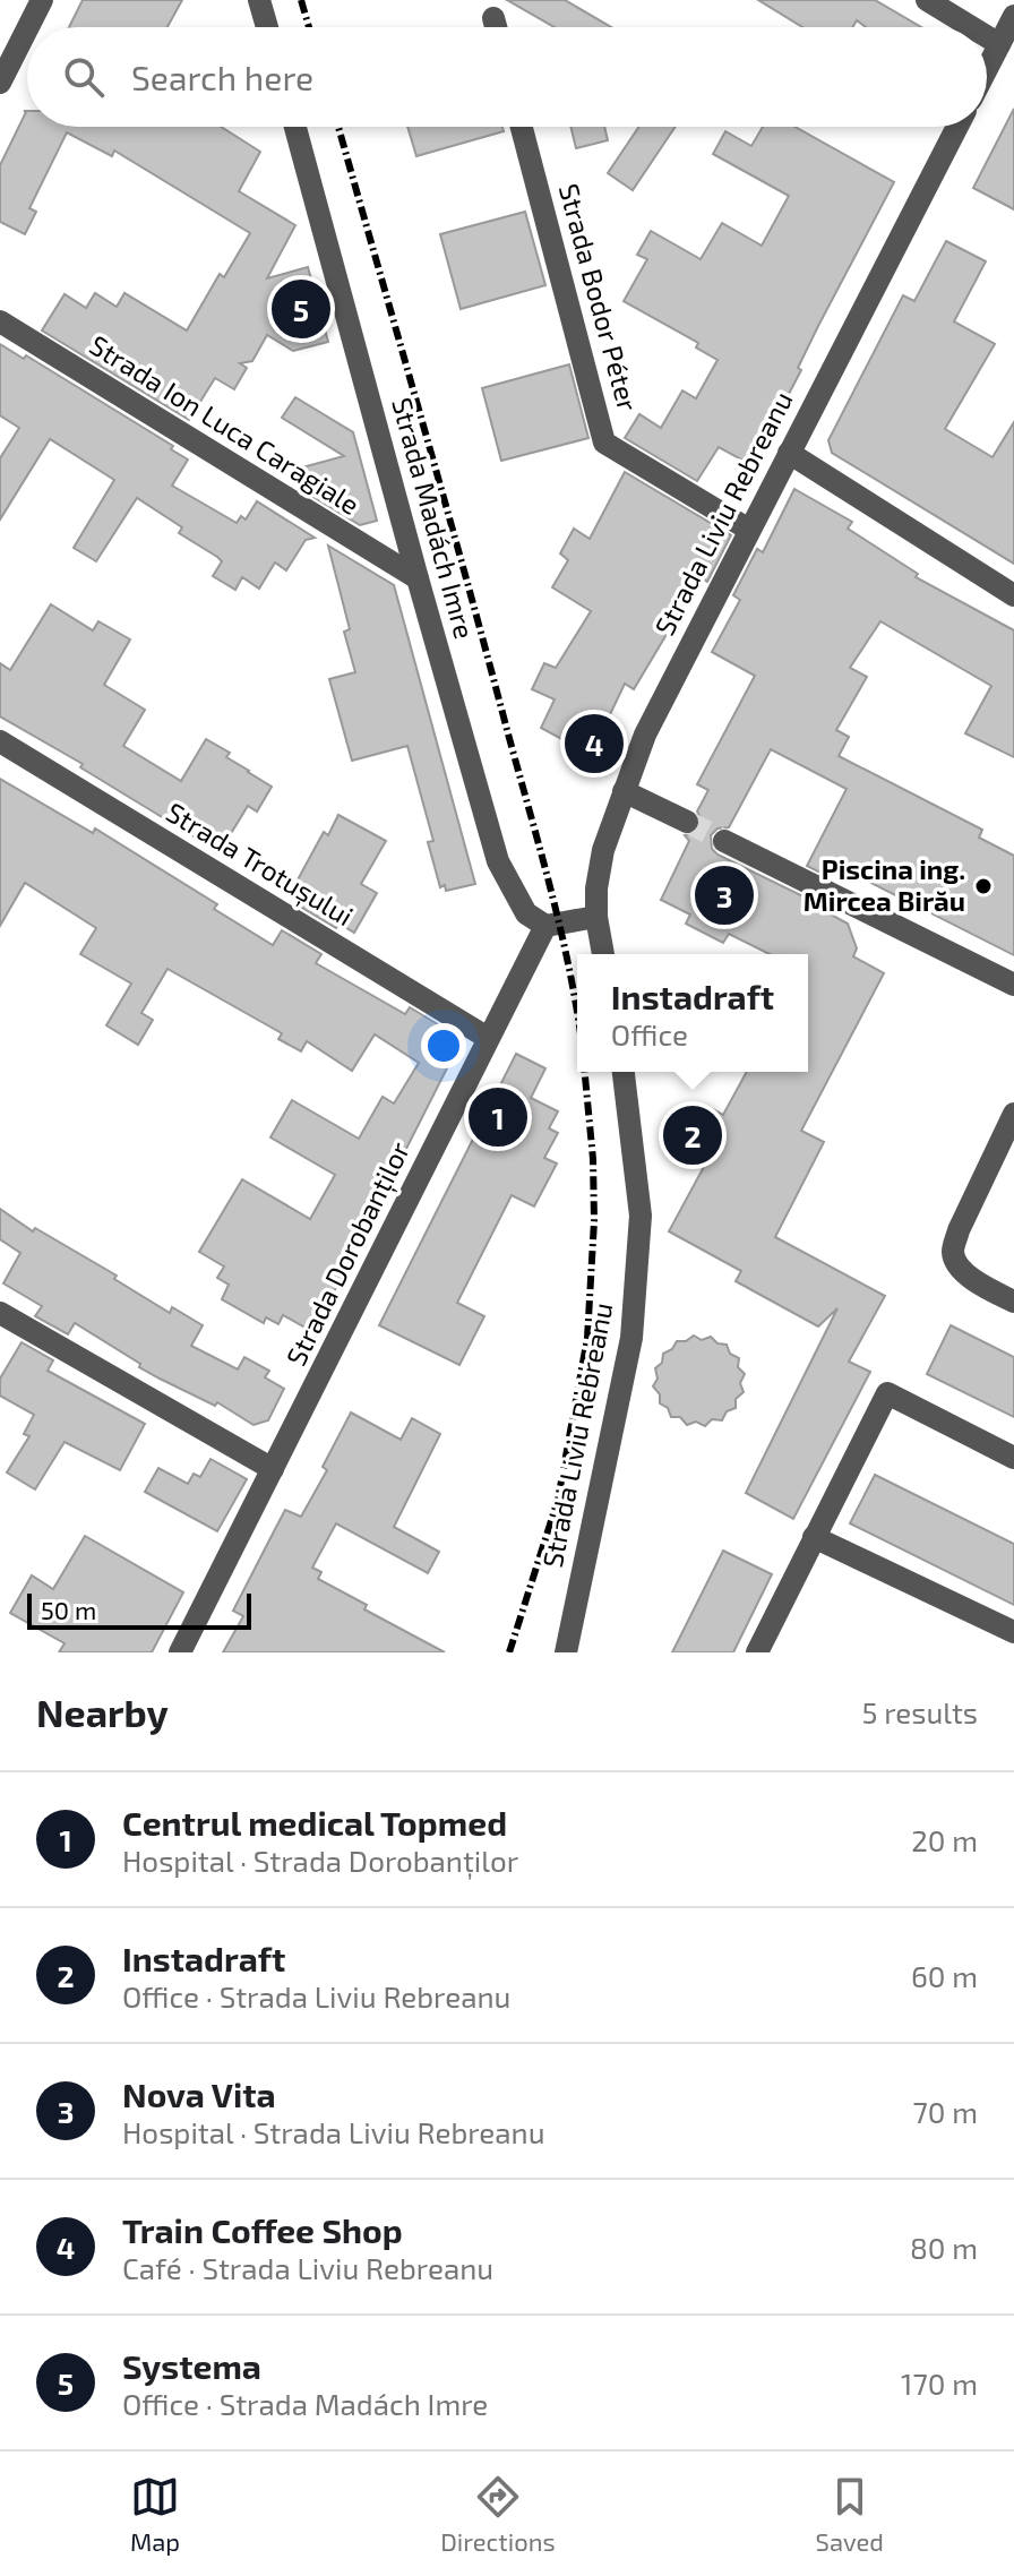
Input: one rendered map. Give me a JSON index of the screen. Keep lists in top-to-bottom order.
{
  "streets": {
    "street": [
      "Strada Bodor Péter",
      "Strada Ion Luca Caragiale",
      "Strada Liviu Rebreanu",
      "Strada Madách Imre",
      "Strada Trotușului",
      "Strada Dorobanților"
    ]
  },
  "crossings": [
    ["Strada Bodor Péter", "Strada Liviu Rebreanu"],
    ["Strada Ion Luca Caragiale", "Strada Madách Imre"],
    ["Strada Madách Imre", "Strada Dorobanților"],
    ["Strada Trotușului", "Strada Dorobanților"]
  ],
  "places": ["Piscina ing. Mircea Birău"],
  "scale_bar": "50 m",
  "page": {
    "search": "Search here",
    "pins": [
      "5",
      "4",
      "3",
      "1",
      "2"
    ],
    "popup": ["Instadraft", "Office"],
    "scale": "50 m",
    "heading": ["Nearby", "5 results"],
    "list": [
      {
        "mark": "1",
        "name": "Centrul medical Topmed",
        "note": "Hospital · Strada Dorobanților",
        "value": "20 m"
      },
      {
        "mark": "2",
        "name": "Instadraft",
        "note": "Office · Strada Liviu Rebreanu",
        "value": "60 m"
      },
      {
        "mark": "3",
        "name": "Nova Vita",
        "note": "Hospital · Strada Liviu Rebreanu",
        "value": "70 m"
      },
      {
        "mark": "4",
        "name": "Train Coffee Shop",
        "note": "Café · Strada Liviu Rebreanu",
        "value": "80 m"
      },
      {
        "mark": "5",
        "name": "Systema",
        "note": "Office · Strada Madách Imre",
        "value": "170 m"
      }
    ],
    "nav": ["Map", "Directions", "Saved"]
  }
}
